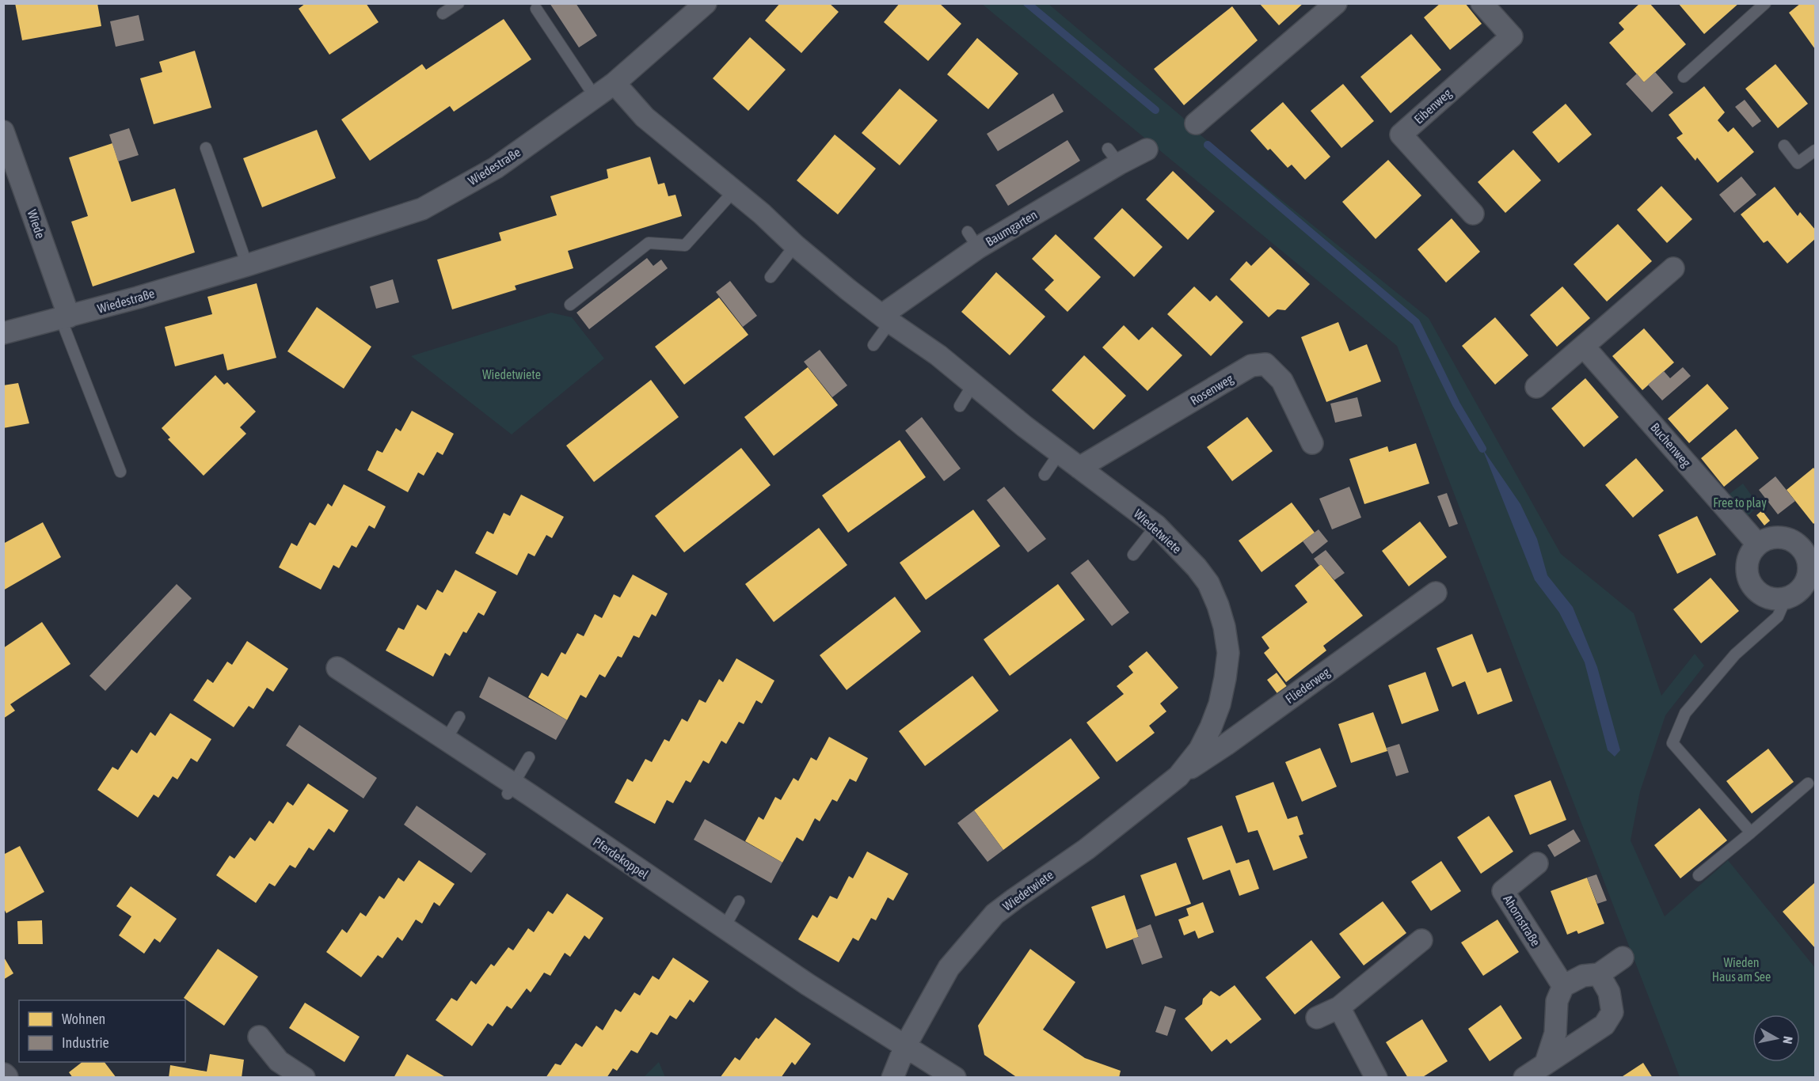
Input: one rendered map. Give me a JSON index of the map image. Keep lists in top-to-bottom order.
{
  "streets": {
    "street": [
      "Eibenweg",
      "Wiedestraße",
      "Wiede",
      "Baumgarten",
      "Rosenweg",
      "Buchenweg",
      "Wiedetwiete",
      "Fliederweg",
      "Pferdekoppel",
      "Ahornstraße"
    ]
  },
  "crossings": [
    ["Wiedestraße", "Wiede"],
    ["Wiedestraße", "Wiedetwiete"],
    ["Baumgarten", "Wiedetwiete"],
    ["Rosenweg", "Wiedetwiete"],
    ["Wiedetwiete", "Fliederweg"],
    ["Wiedetwiete", "Pferdekoppel"]
  ],
  "parks": ["Wiedetwiete", "Free to play", "Wieden Haus am See"],
  "legend": ["Wohnen", "Industrie"],
  "north": "right"
}
